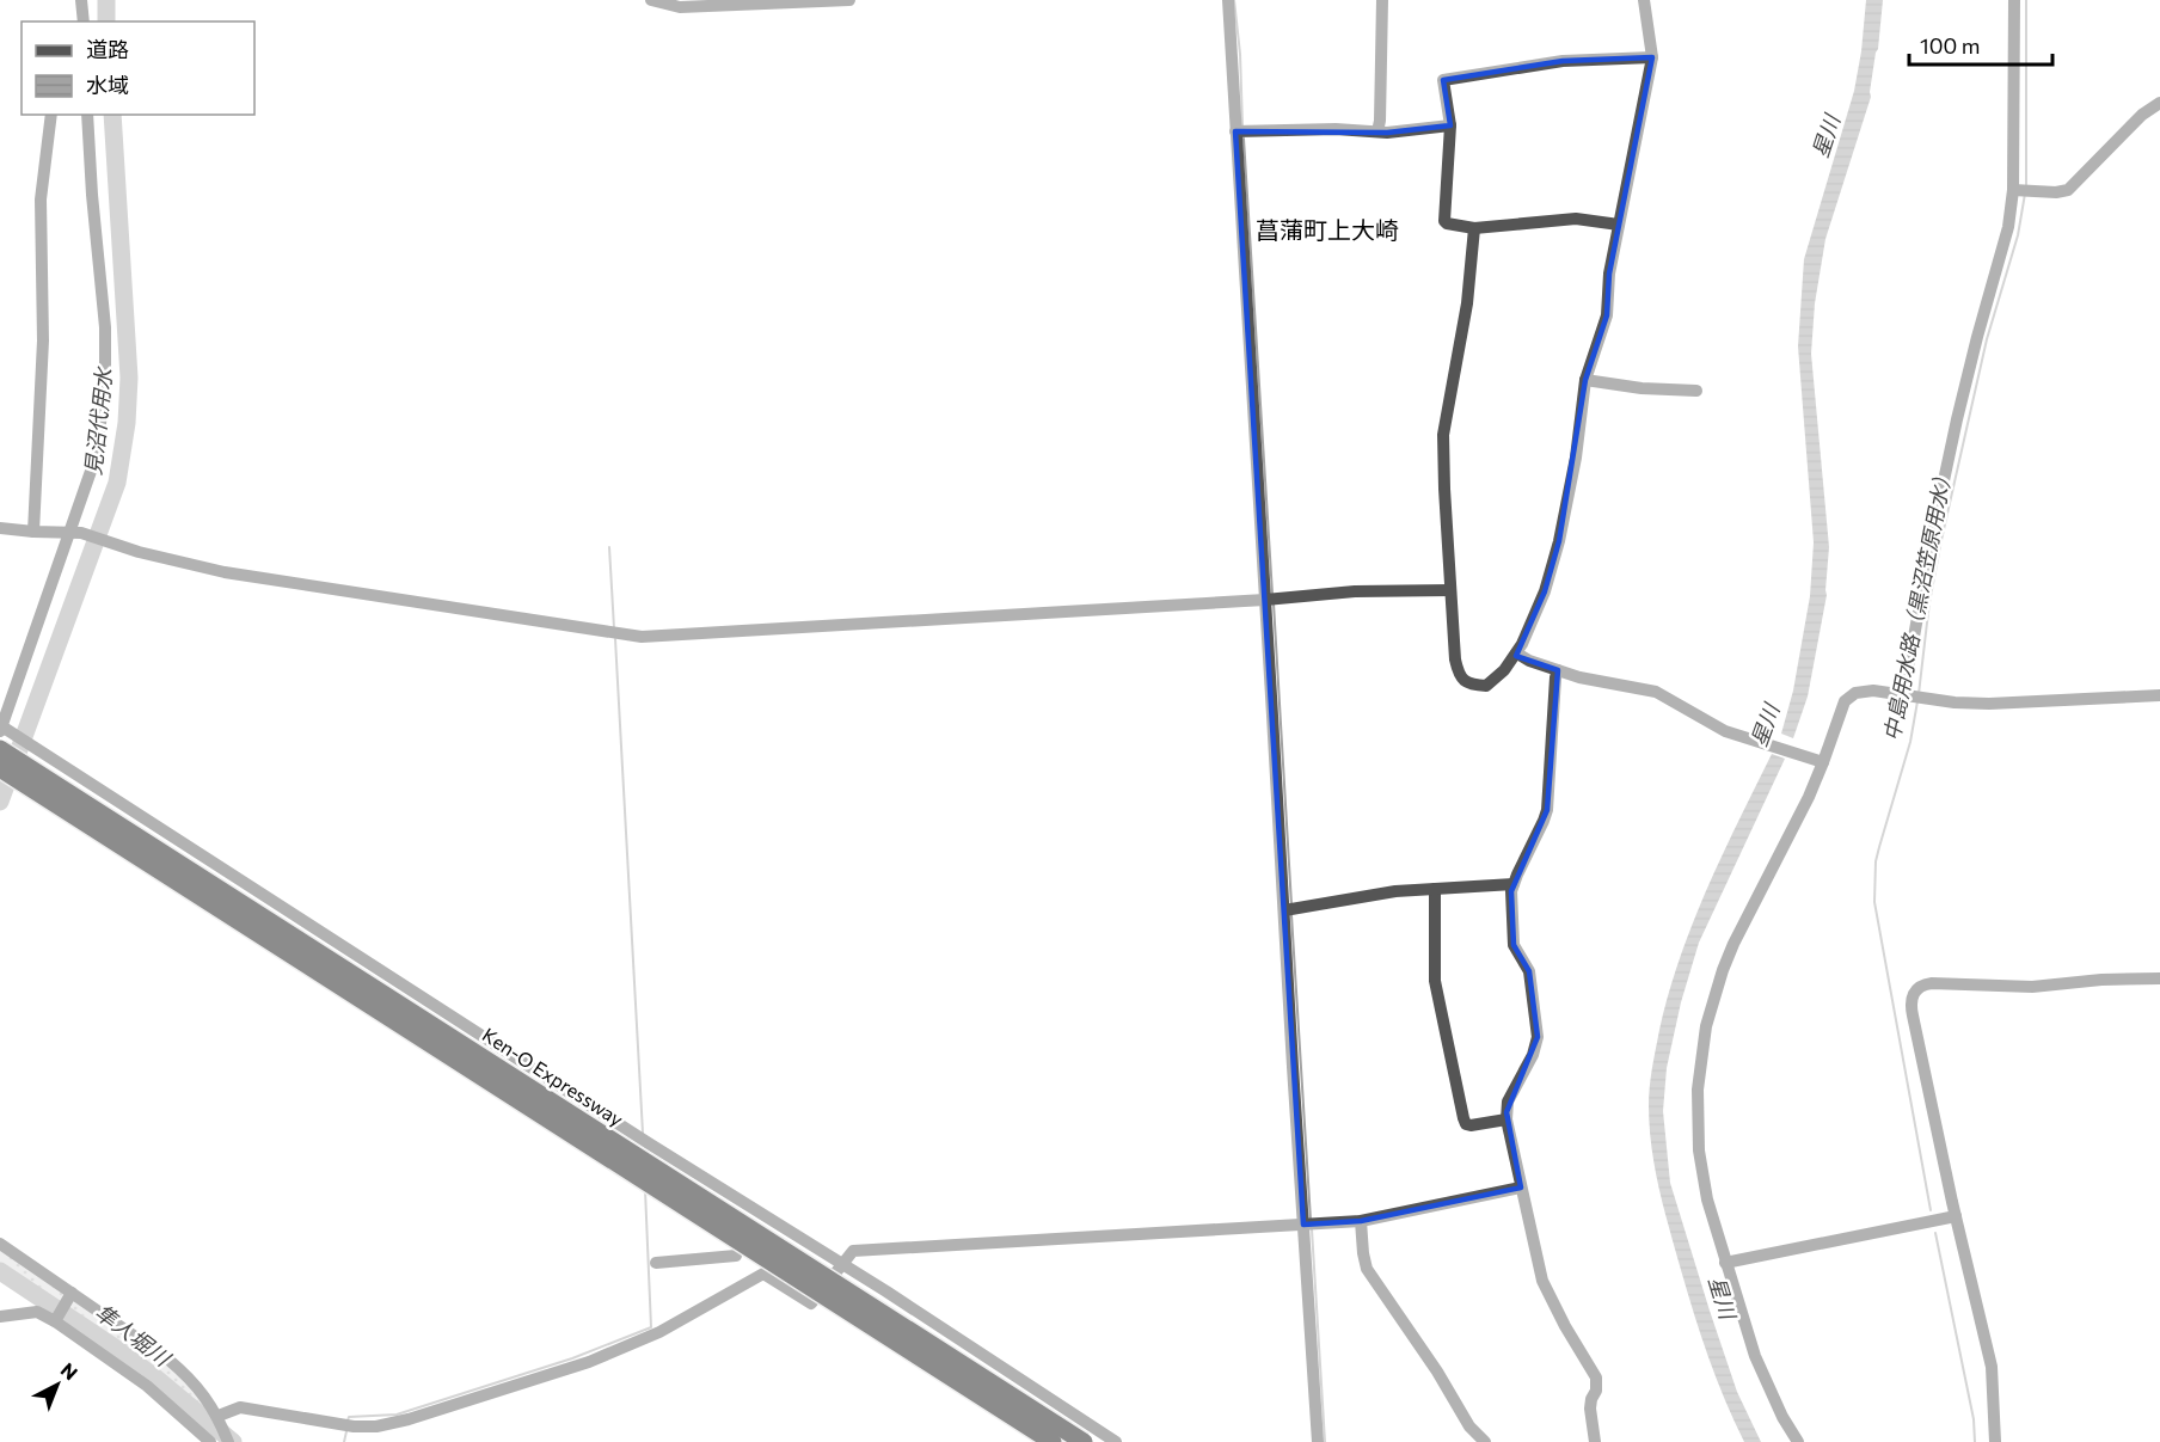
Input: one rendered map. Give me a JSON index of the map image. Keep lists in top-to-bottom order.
{
  "streets": {
    "highway": ["Ken-O Expressway"]
  },
  "districts": ["菖蒲町上大崎"],
  "water": [
    "星川",
    "見沼代用水",
    "中島用水路（黒沼笠原用水）",
    "隼人堀川"
  ],
  "legend": ["道路", "水域"],
  "scale_bar": "100 m",
  "north": "top right"
}
